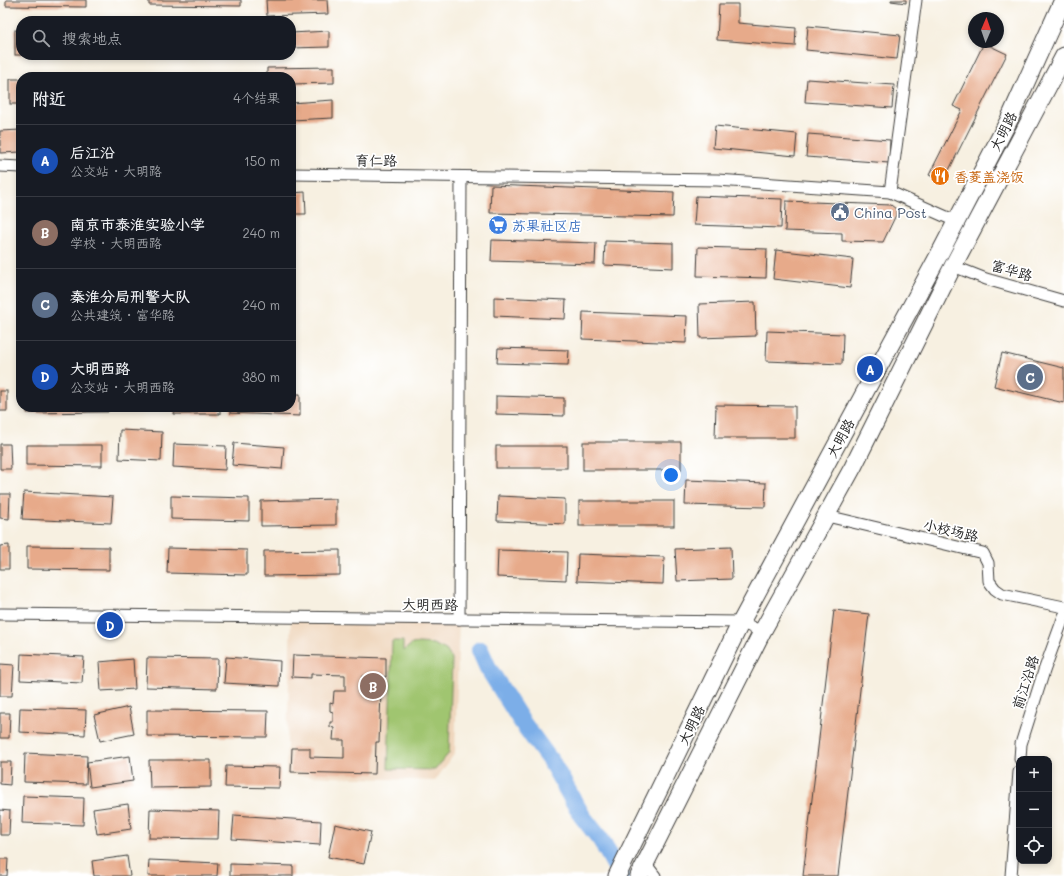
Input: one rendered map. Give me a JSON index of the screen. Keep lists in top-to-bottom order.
{
  "streets": {
    "main road": ["大明路"],
    "street": [
      "育仁路",
      "富华路",
      "小校场路",
      "大明西路",
      "前江沿路"
    ]
  },
  "crossings": [
    ["大明路", "育仁路"],
    ["大明路", "大明西路"]
  ],
  "places": {
    "restaurant": ["香菱盖浇饭"],
    "public building": ["China Post"],
    "supermarket": ["苏果社区店"]
  },
  "north": "top",
  "page": {
    "search": "搜索地点",
    "heading": ["附近", "4个结果"],
    "list": [
      {
        "mark": "A",
        "name": "后江沿",
        "note": "公交站 · 大明路",
        "value": "150 m"
      },
      {
        "mark": "B",
        "name": "南京市泰淮实验小学",
        "note": "学校 · 大明西路",
        "value": "240 m"
      },
      {
        "mark": "C",
        "name": "秦淮分局刑警大队",
        "note": "公共建筑 · 富华路",
        "value": "240 m"
      },
      {
        "mark": "D",
        "name": "大明西路",
        "note": "公交站 · 大明西路",
        "value": "380 m"
      }
    ],
    "pins": [
      "A",
      "C",
      "D",
      "B"
    ],
    "map_buttons": ["+", "−"]
  }
}
